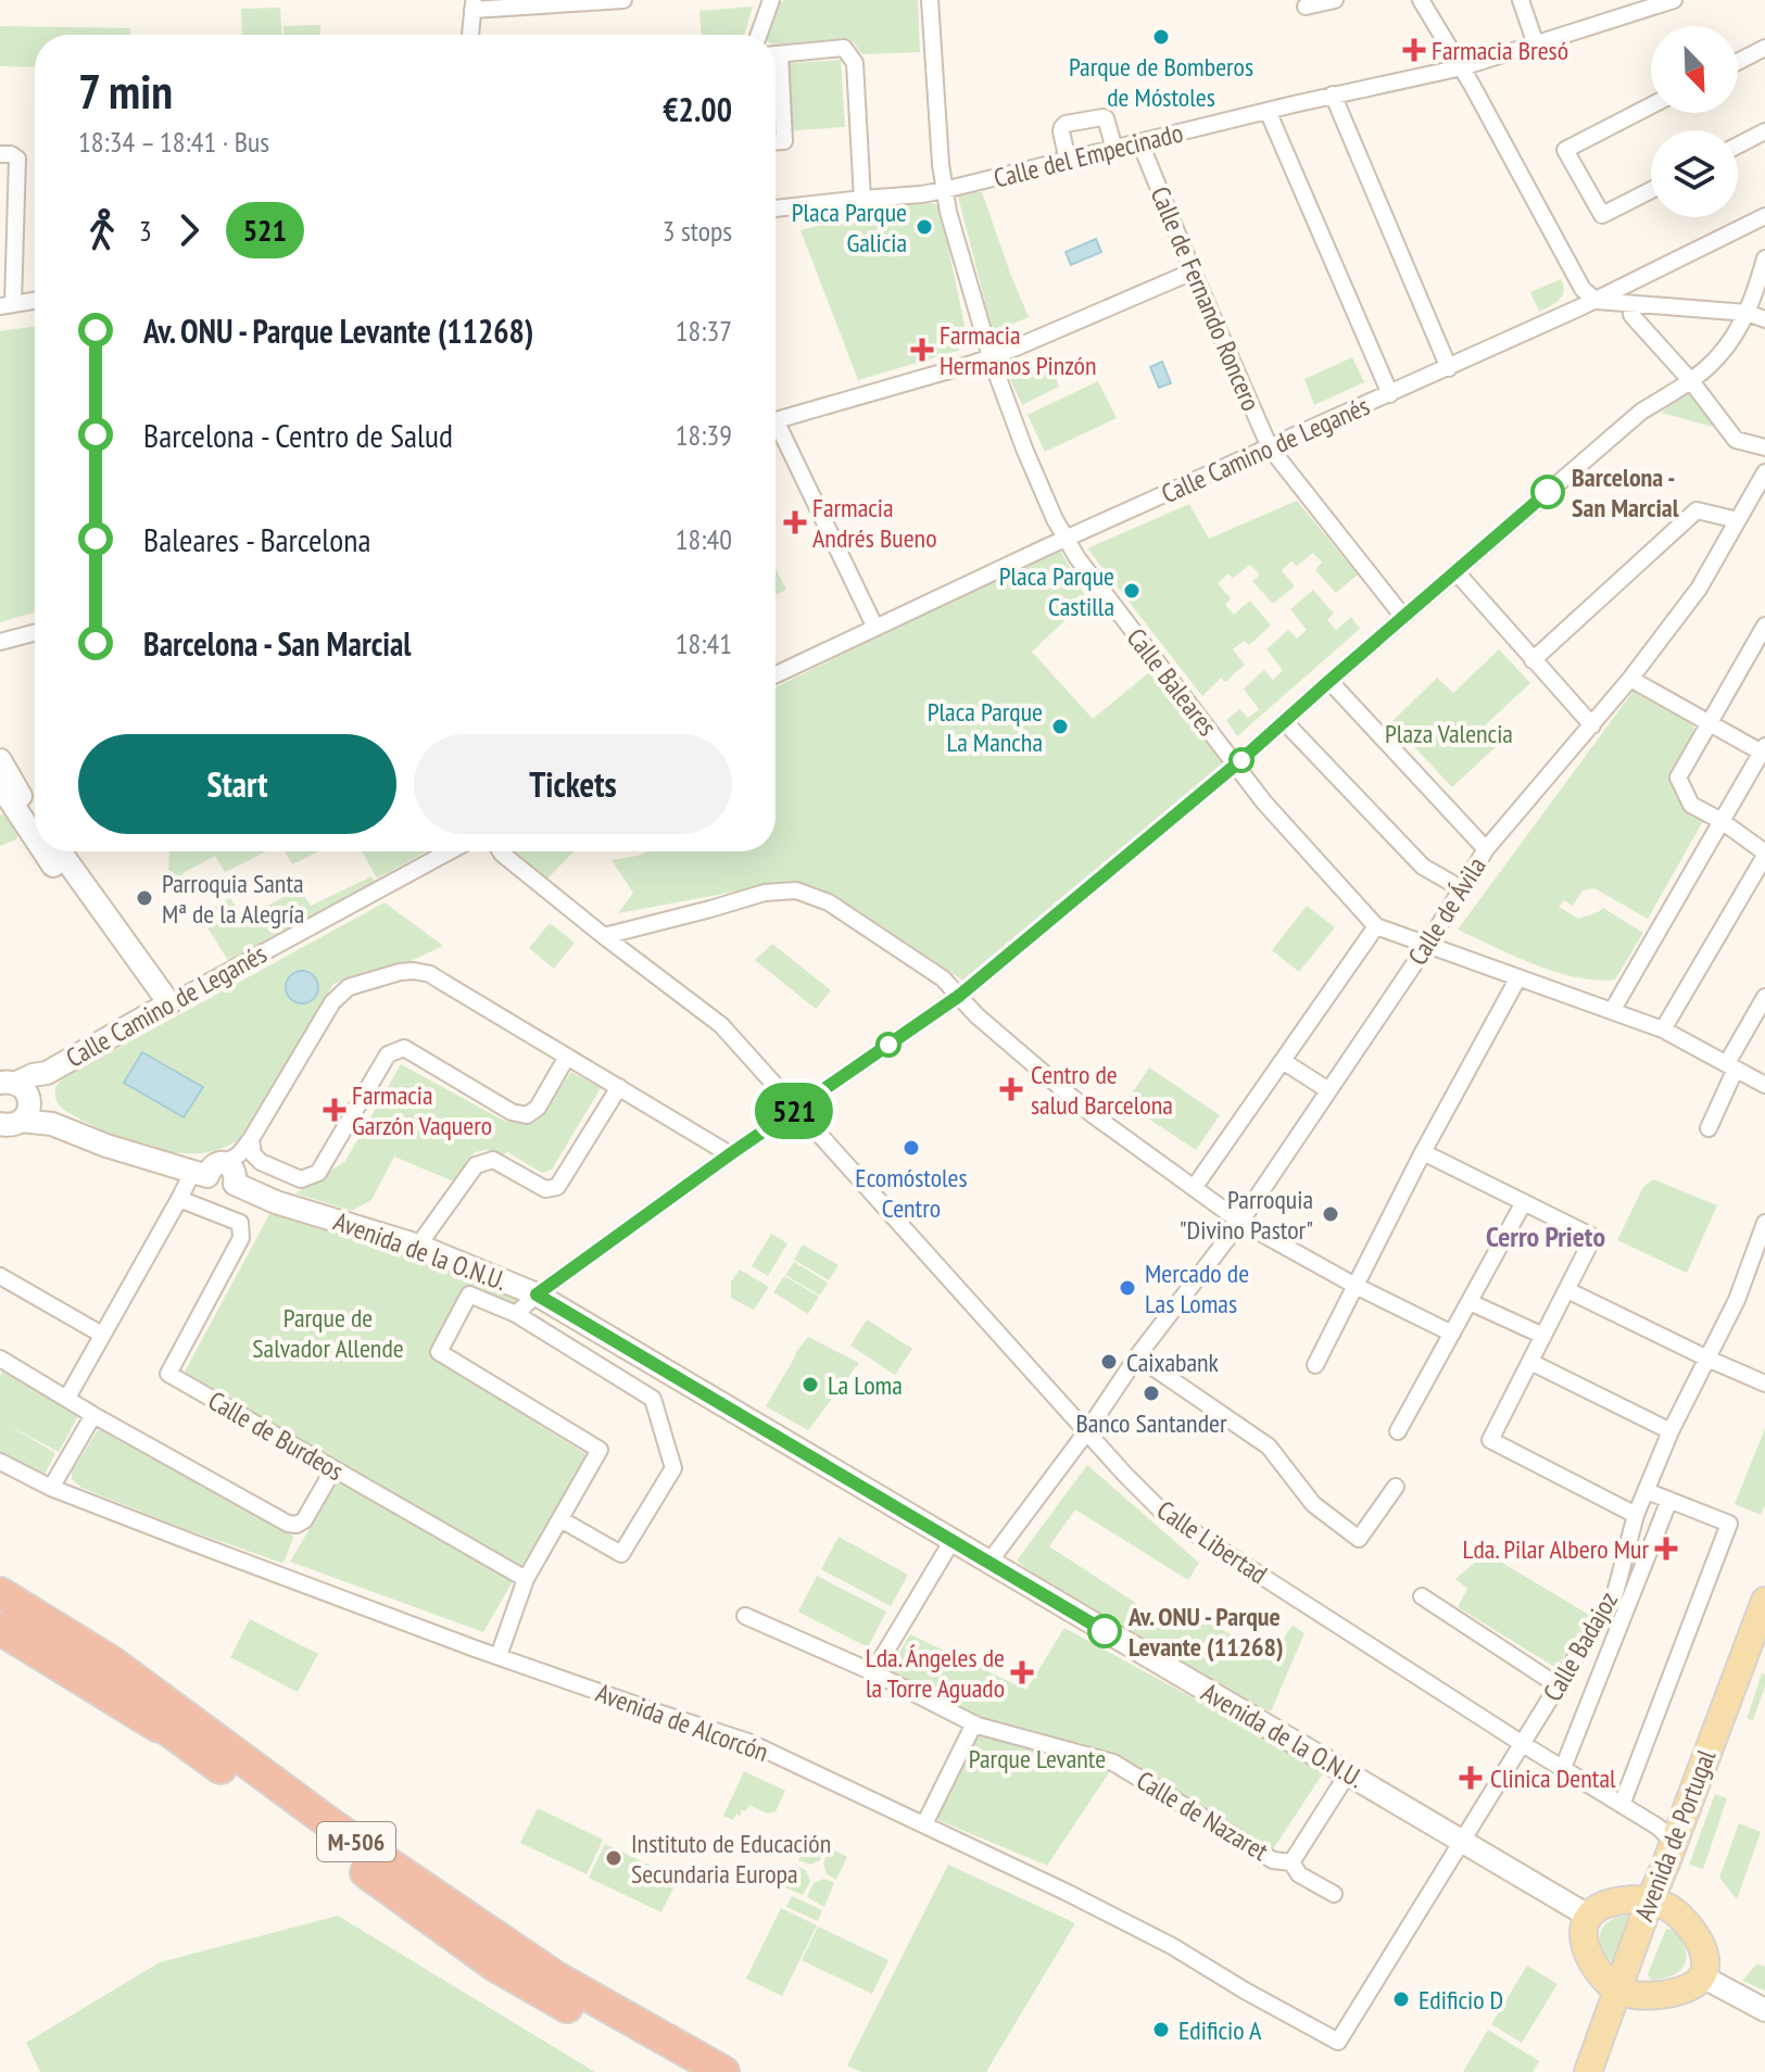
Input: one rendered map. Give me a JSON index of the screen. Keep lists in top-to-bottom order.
{
  "streets": {
    "highway": ["M-506"],
    "main road": ["Avenida de Portugal"],
    "street": [
      "Calle del Empecinado",
      "Calle de Fernando Roncero",
      "Calle Camino de Leganés",
      "Calle Baleares",
      "Calle de Ávila",
      "Avenida de la O.N.U.",
      "Calle de Burdeos",
      "Calle Libertad",
      "Calle Badajoz",
      "Avenida de Alcorcón",
      "Calle de Nazaret"
    ]
  },
  "crossings": [
    ["Calle del Empecinado", "Calle de Fernando Roncero"],
    ["Calle del Empecinado", "Calle Baleares"],
    ["Calle de Fernando Roncero", "Calle Camino de Leganés"],
    ["Calle Camino de Leganés", "Calle Baleares"],
    ["Calle Camino de Leganés", "Avenida de la O.N.U."],
    ["Calle Baleares", "Calle de Ávila"],
    ["Calle de Ávila", "Avenida de la O.N.U."],
    ["Calle de Ávila", "Calle Libertad"],
    ["Avenida de la O.N.U.", "Calle Badajoz"],
    ["Avenida de la O.N.U.", "Calle de Nazaret"],
    ["Calle Libertad", "Calle Badajoz"],
    ["Calle Libertad", "Avenida de Portugal"],
    ["Calle Badajoz", "Avenida de Alcorcón"]
  ],
  "districts": ["Cerro Prieto"],
  "parks": ["Plaza Valencia", "Parque de Salvador Allende", "Parque Levante"],
  "places": {
    "other": [
      "Parque de Bomberos de Móstoles",
      "Placa Parque Galicia",
      "Barcelona - San Marcial",
      "Placa Parque Castilla",
      "Placa Parque La Mancha",
      "Parroquia Santa Mª de la Alegría",
      "Ecomóstoles Centro",
      "Parroquia \"Divino Pastor\"",
      "Mercado de Las Lomas",
      "Caixabank",
      "La Loma",
      "Banco Santander",
      "Av. ONU - Parque Levante (11268)",
      "Instituto de Educación Secundaria Europa",
      "Edificio D",
      "Edificio A"
    ],
    "health": [
      "Farmacia Bresó",
      "Farmacia Hermanos Pinzón",
      "Farmacia Andrés Bueno",
      "Centro de salud Barcelona",
      "Farmacia Garzón Vaquero",
      "Lda. Pilar Albero Mur",
      "Lda. Ángeles de la Torre Aguado",
      "Clinica Dental"
    ]
  },
  "lines": ["bus line 521"],
  "north": "bottom right",
  "page": {
    "on_map": "521",
    "heading": ["7 min", "18:34 – 18:41 · Bus", "€2.00"],
    "legs": ["3", "521", "3 stops"],
    "list": [
      {
        "name": "Av. ONU - Parque Levante (11268)",
        "value": "18:37"
      },
      {
        "name": "Barcelona - Centro de Salud",
        "value": "18:39"
      },
      {
        "name": "Baleares - Barcelona",
        "value": "18:40"
      },
      {
        "name": "Barcelona - San Marcial",
        "value": "18:41"
      }
    ],
    "buttons": ["Start", "Tickets"]
  }
}
